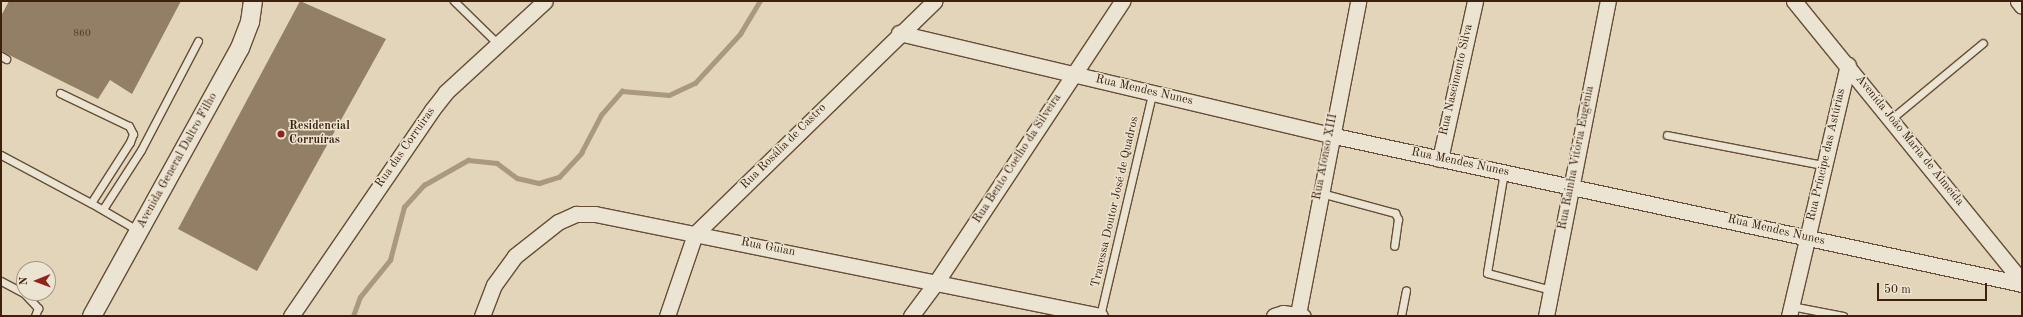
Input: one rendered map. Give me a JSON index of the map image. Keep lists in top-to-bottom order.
{
  "streets": {
    "street": [
      "Rua Nascimento Silva",
      "Rua Mendes Nunes",
      "Avenida João Maria de Almeida",
      "Rua Rosália de Castro",
      "Rua das Corruiras",
      "Rua Príncipe das Astúrias",
      "Rua Afonso XIII",
      "Rua Rainha Vitória Eugênia",
      "Rua Bento Coelho da Silveira",
      "Avenida General Daltro Filho",
      "Rua Guian"
    ],
    "lane": ["Travessa Doutor José de Quadros"]
  },
  "crossings": [
    ["Rua Nascimento Silva", "Rua Mendes Nunes"],
    ["Rua Mendes Nunes", "Avenida João Maria de Almeida"],
    ["Rua Mendes Nunes", "Rua Rosália de Castro"],
    ["Rua Mendes Nunes", "Rua Príncipe das Astúrias"],
    ["Rua Mendes Nunes", "Rua Afonso XIII"],
    ["Rua Mendes Nunes", "Rua Rainha Vitória Eugênia"],
    ["Rua Mendes Nunes", "Rua Bento Coelho da Silveira"],
    ["Rua Mendes Nunes", "Travessa Doutor José de Quadros"],
    ["Avenida João Maria de Almeida", "Rua Príncipe das Astúrias"],
    ["Rua Rosália de Castro", "Rua Guian"],
    ["Rua Bento Coelho da Silveira", "Rua Guian"],
    ["Travessa Doutor José de Quadros", "Rua Guian"]
  ],
  "places": ["Residencial Corruíras"],
  "house_numbers": ["860"],
  "scale_bar": "50 m",
  "north": "left"
}
